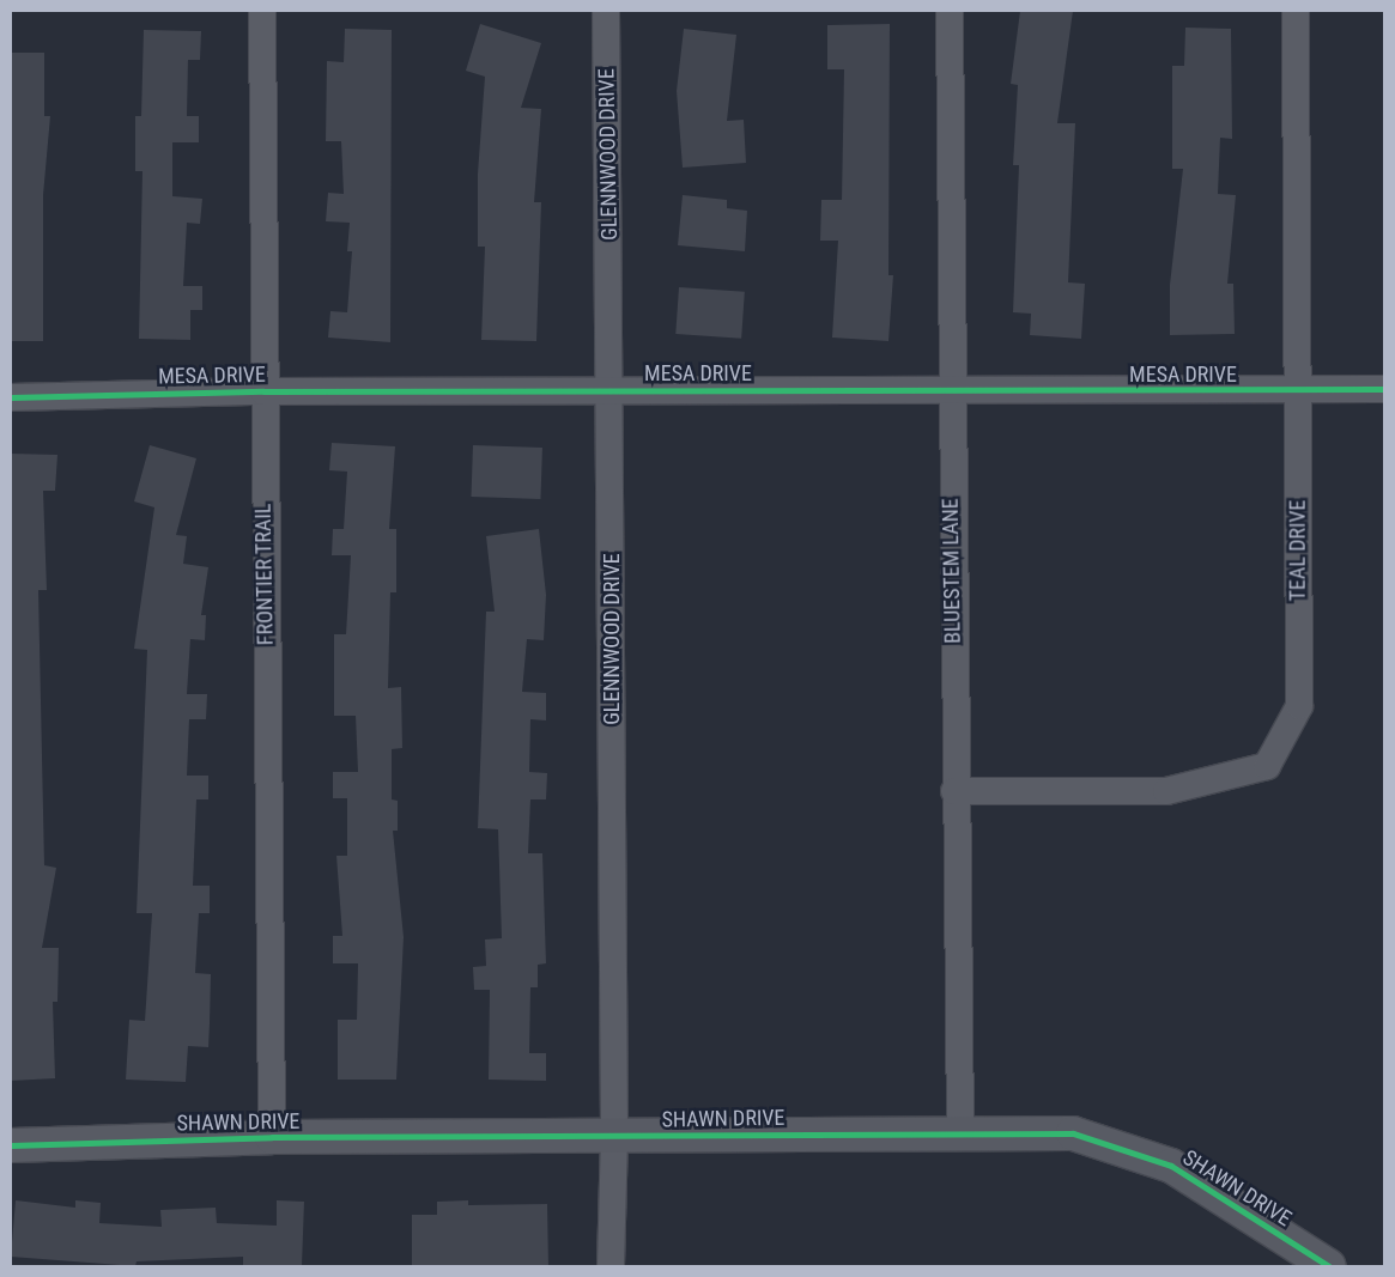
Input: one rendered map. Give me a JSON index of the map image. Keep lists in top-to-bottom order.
{
  "streets": {
    "street": [
      "GLENNWOOD DRIVE",
      "MESA DRIVE",
      "TEAL DRIVE",
      "BLUESTEM LANE",
      "FRONTIER TRAIL",
      "SHAWN DRIVE"
    ]
  },
  "crossings": [
    ["GLENNWOOD DRIVE", "MESA DRIVE"],
    ["GLENNWOOD DRIVE", "SHAWN DRIVE"],
    ["MESA DRIVE", "TEAL DRIVE"],
    ["MESA DRIVE", "BLUESTEM LANE"],
    ["MESA DRIVE", "FRONTIER TRAIL"],
    ["TEAL DRIVE", "BLUESTEM LANE"],
    ["BLUESTEM LANE", "SHAWN DRIVE"],
    ["FRONTIER TRAIL", "SHAWN DRIVE"]
  ]
}
